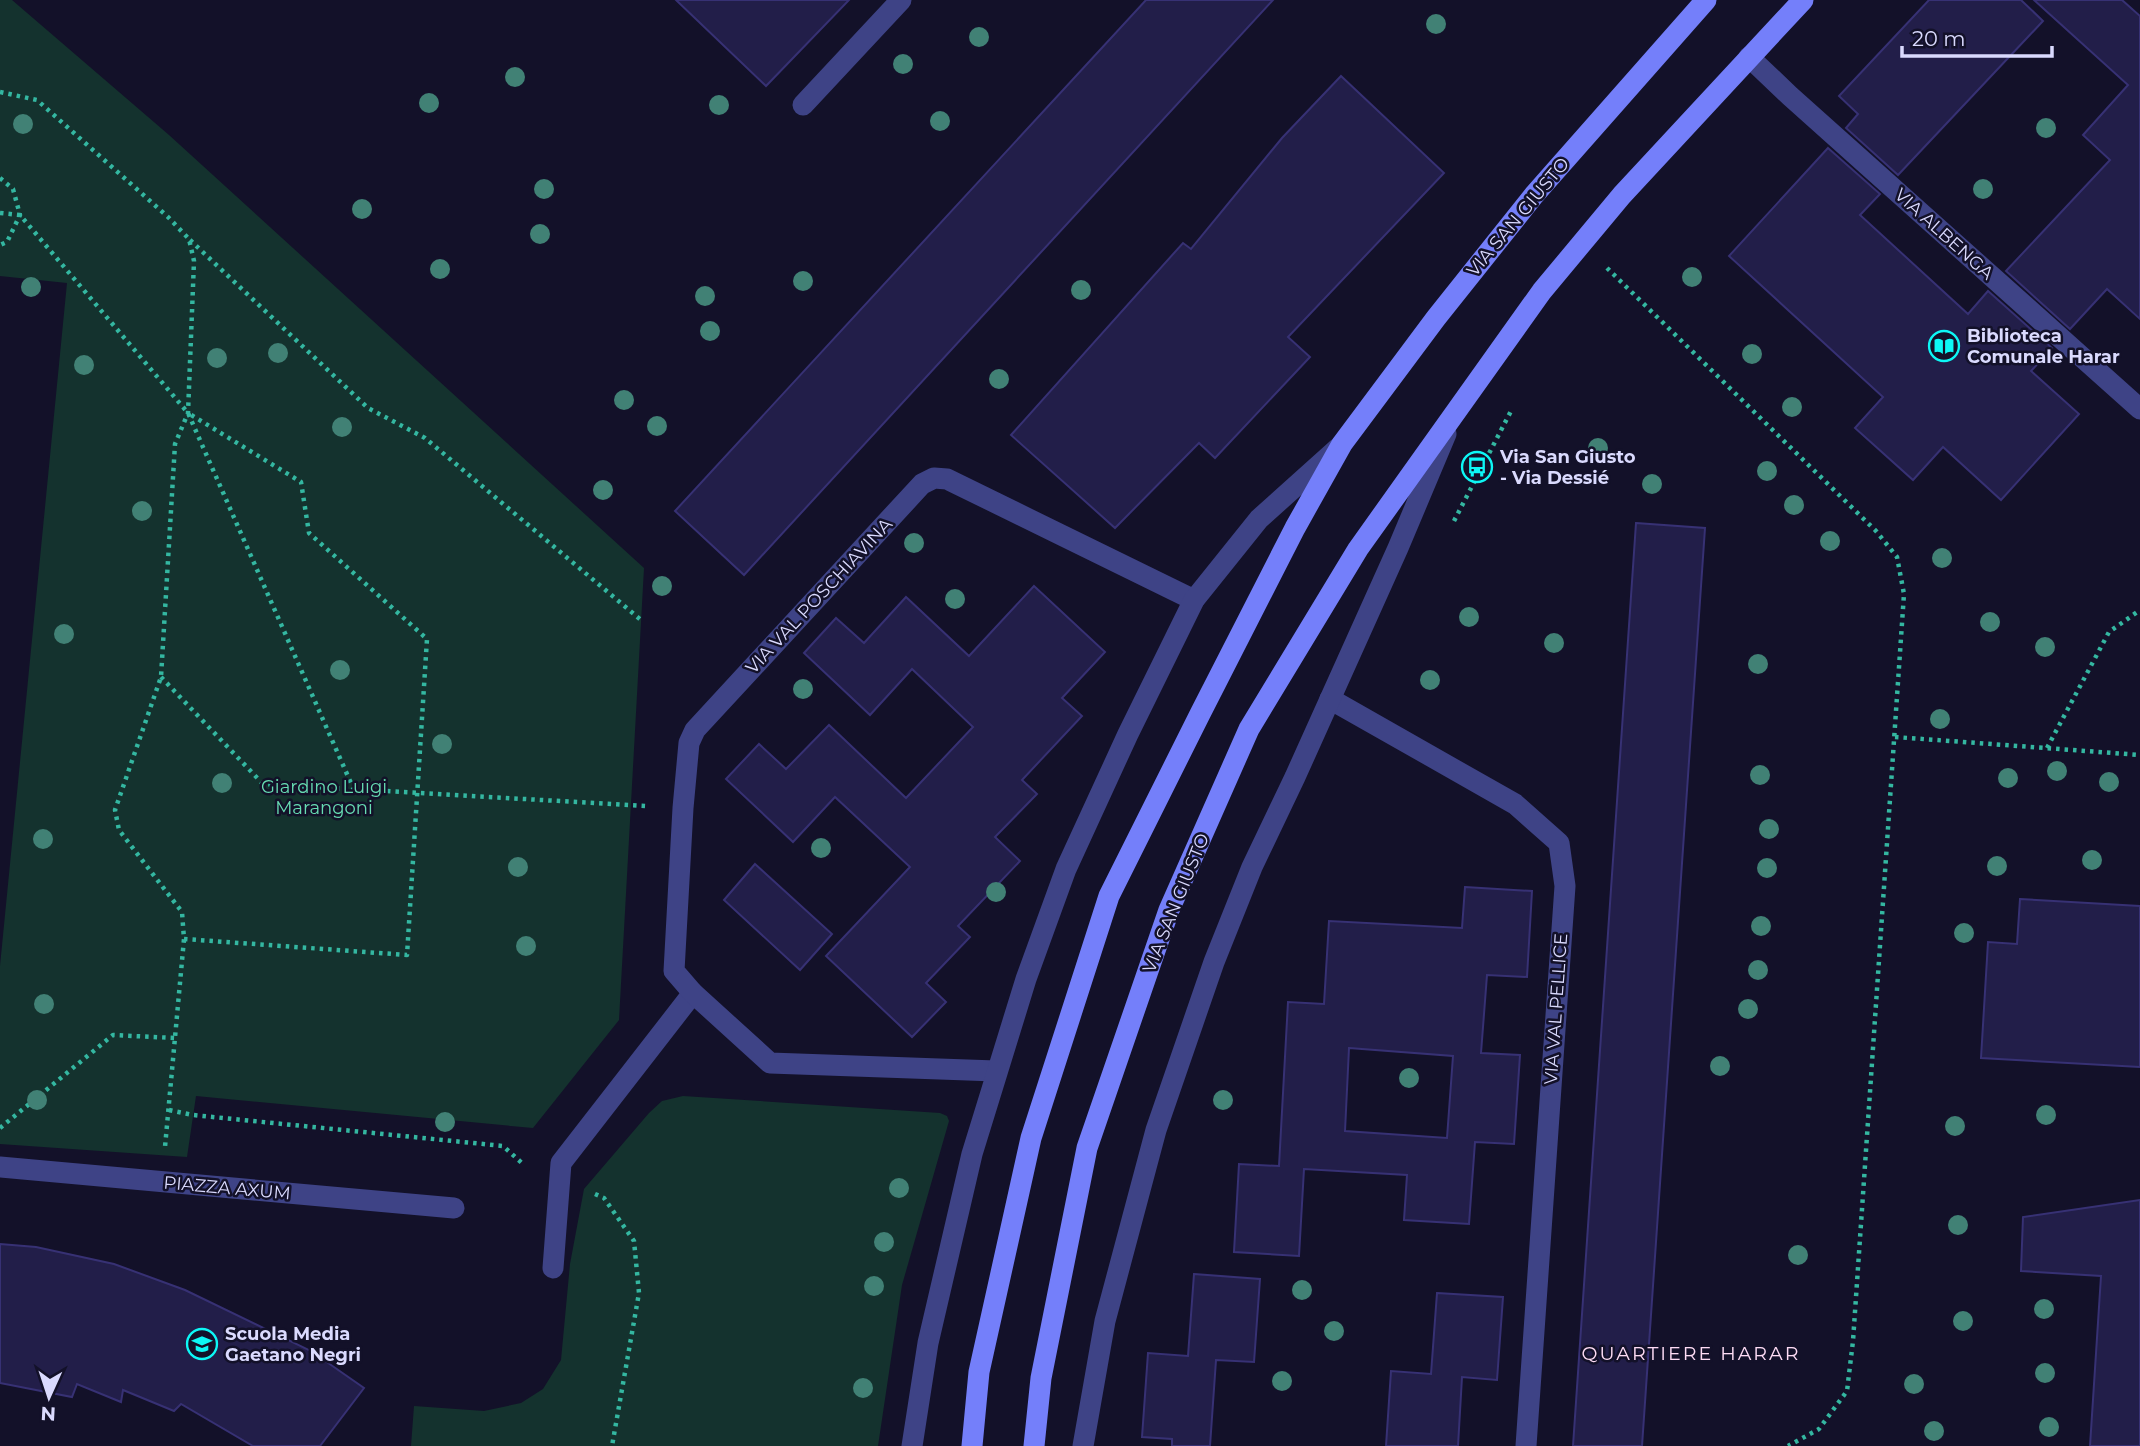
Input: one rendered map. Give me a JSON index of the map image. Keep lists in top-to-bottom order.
{
  "streets": {
    "main road": ["VIA SAN GIUSTO"],
    "street": [
      "VIA ALBENGA",
      "VIA VAL POSCHIAVINA",
      "VIA VAL PELLICE",
      "PIAZZA AXUM"
    ]
  },
  "crossings": [
    ["VIA SAN GIUSTO", "VIA ALBENGA"],
    ["VIA SAN GIUSTO", "VIA VAL POSCHIAVINA"],
    ["VIA SAN GIUSTO", "VIA VAL PELLICE"]
  ],
  "districts": ["QUARTIERE HARAR"],
  "parks": ["Giardino Luigi Marangoni"],
  "places": {
    "library": ["Biblioteca Comunale Harar"],
    "bus stop": ["Via San Giusto - Via Dessié"],
    "school or university": ["Scuola Media Gaetano Negri"]
  },
  "scale_bar": "20 m",
  "north": "bottom"
}
